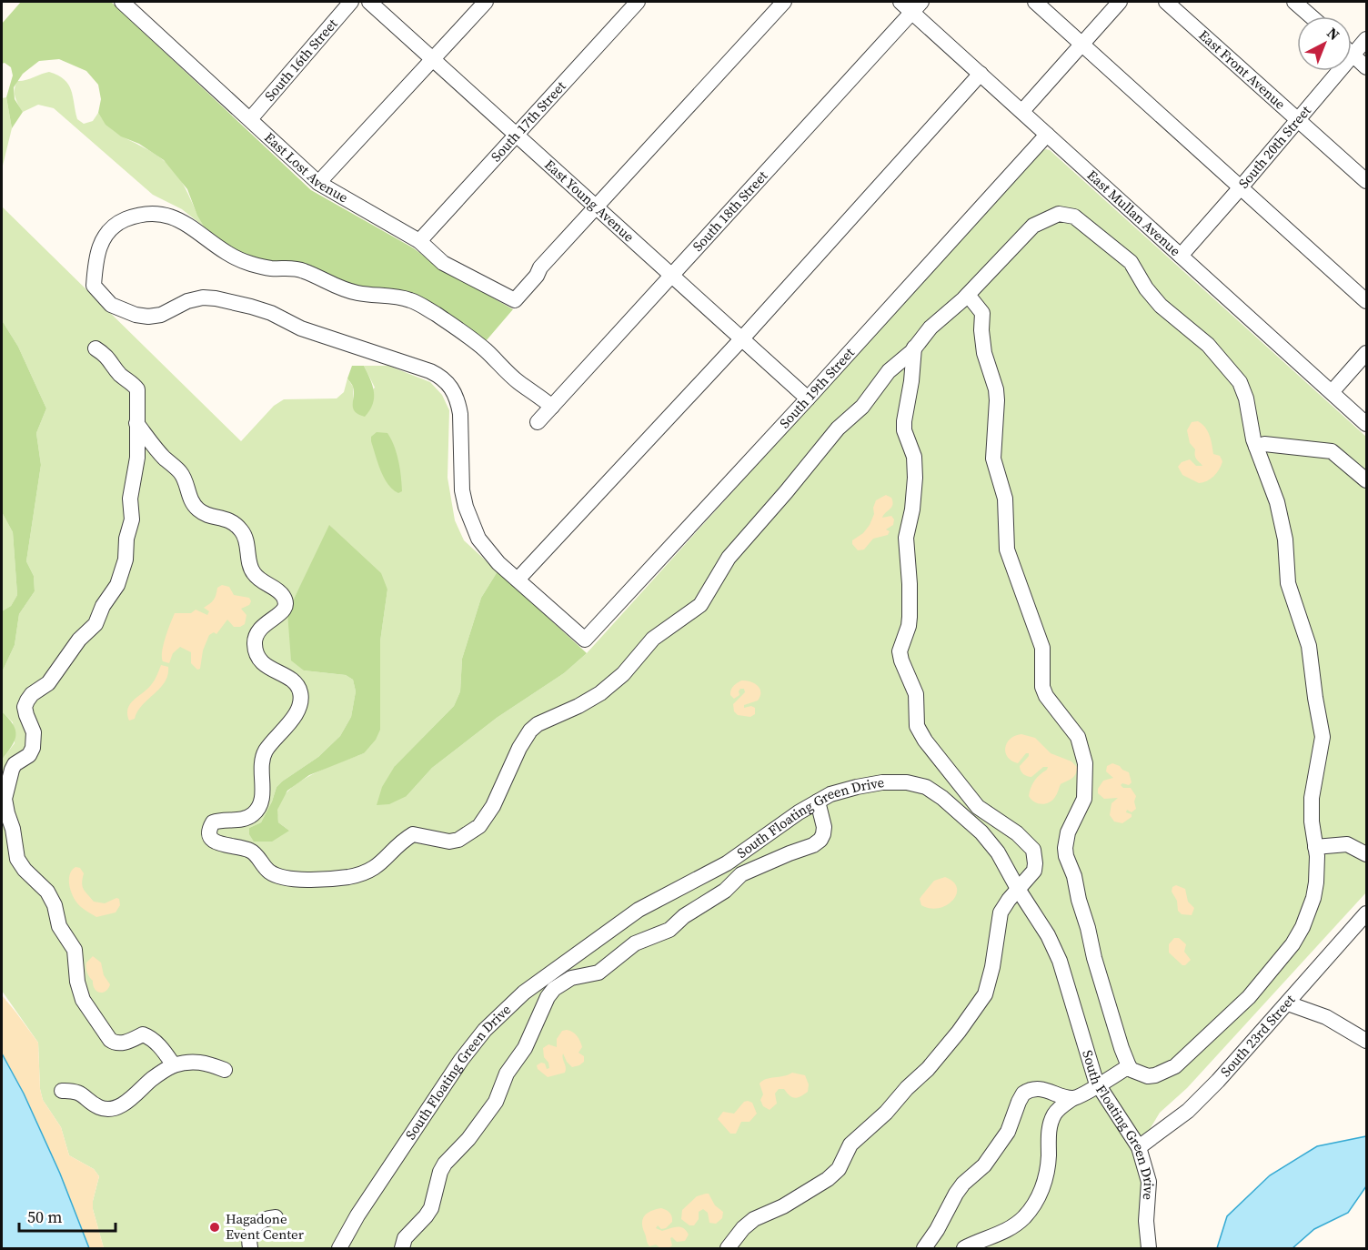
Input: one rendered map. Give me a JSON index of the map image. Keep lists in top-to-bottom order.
{
  "streets": {
    "street": [
      "South 16th Street",
      "East Front Avenue",
      "South 17th Street",
      "South 20th Street",
      "East Lost Avenue",
      "East Young Avenue",
      "South 18th Street",
      "East Mullan Avenue",
      "South 19th Street",
      "South Floating Green Drive",
      "South 23rd Street"
    ]
  },
  "crossings": [
    ["South 16th Street", "East Lost Avenue"],
    ["East Front Avenue", "South 20th Street"],
    ["South 17th Street", "East Lost Avenue"],
    ["South 17th Street", "East Young Avenue"],
    ["South 20th Street", "East Mullan Avenue"],
    ["East Lost Avenue", "East Young Avenue"],
    ["East Young Avenue", "South 18th Street"],
    ["East Young Avenue", "South 19th Street"],
    ["South 18th Street", "East Mullan Avenue"],
    ["East Mullan Avenue", "South 19th Street"],
    ["South Floating Green Drive", "South 23rd Street"]
  ],
  "places": ["Hagadone Event Center"],
  "scale_bar": "50 m",
  "north": "top right"
}
